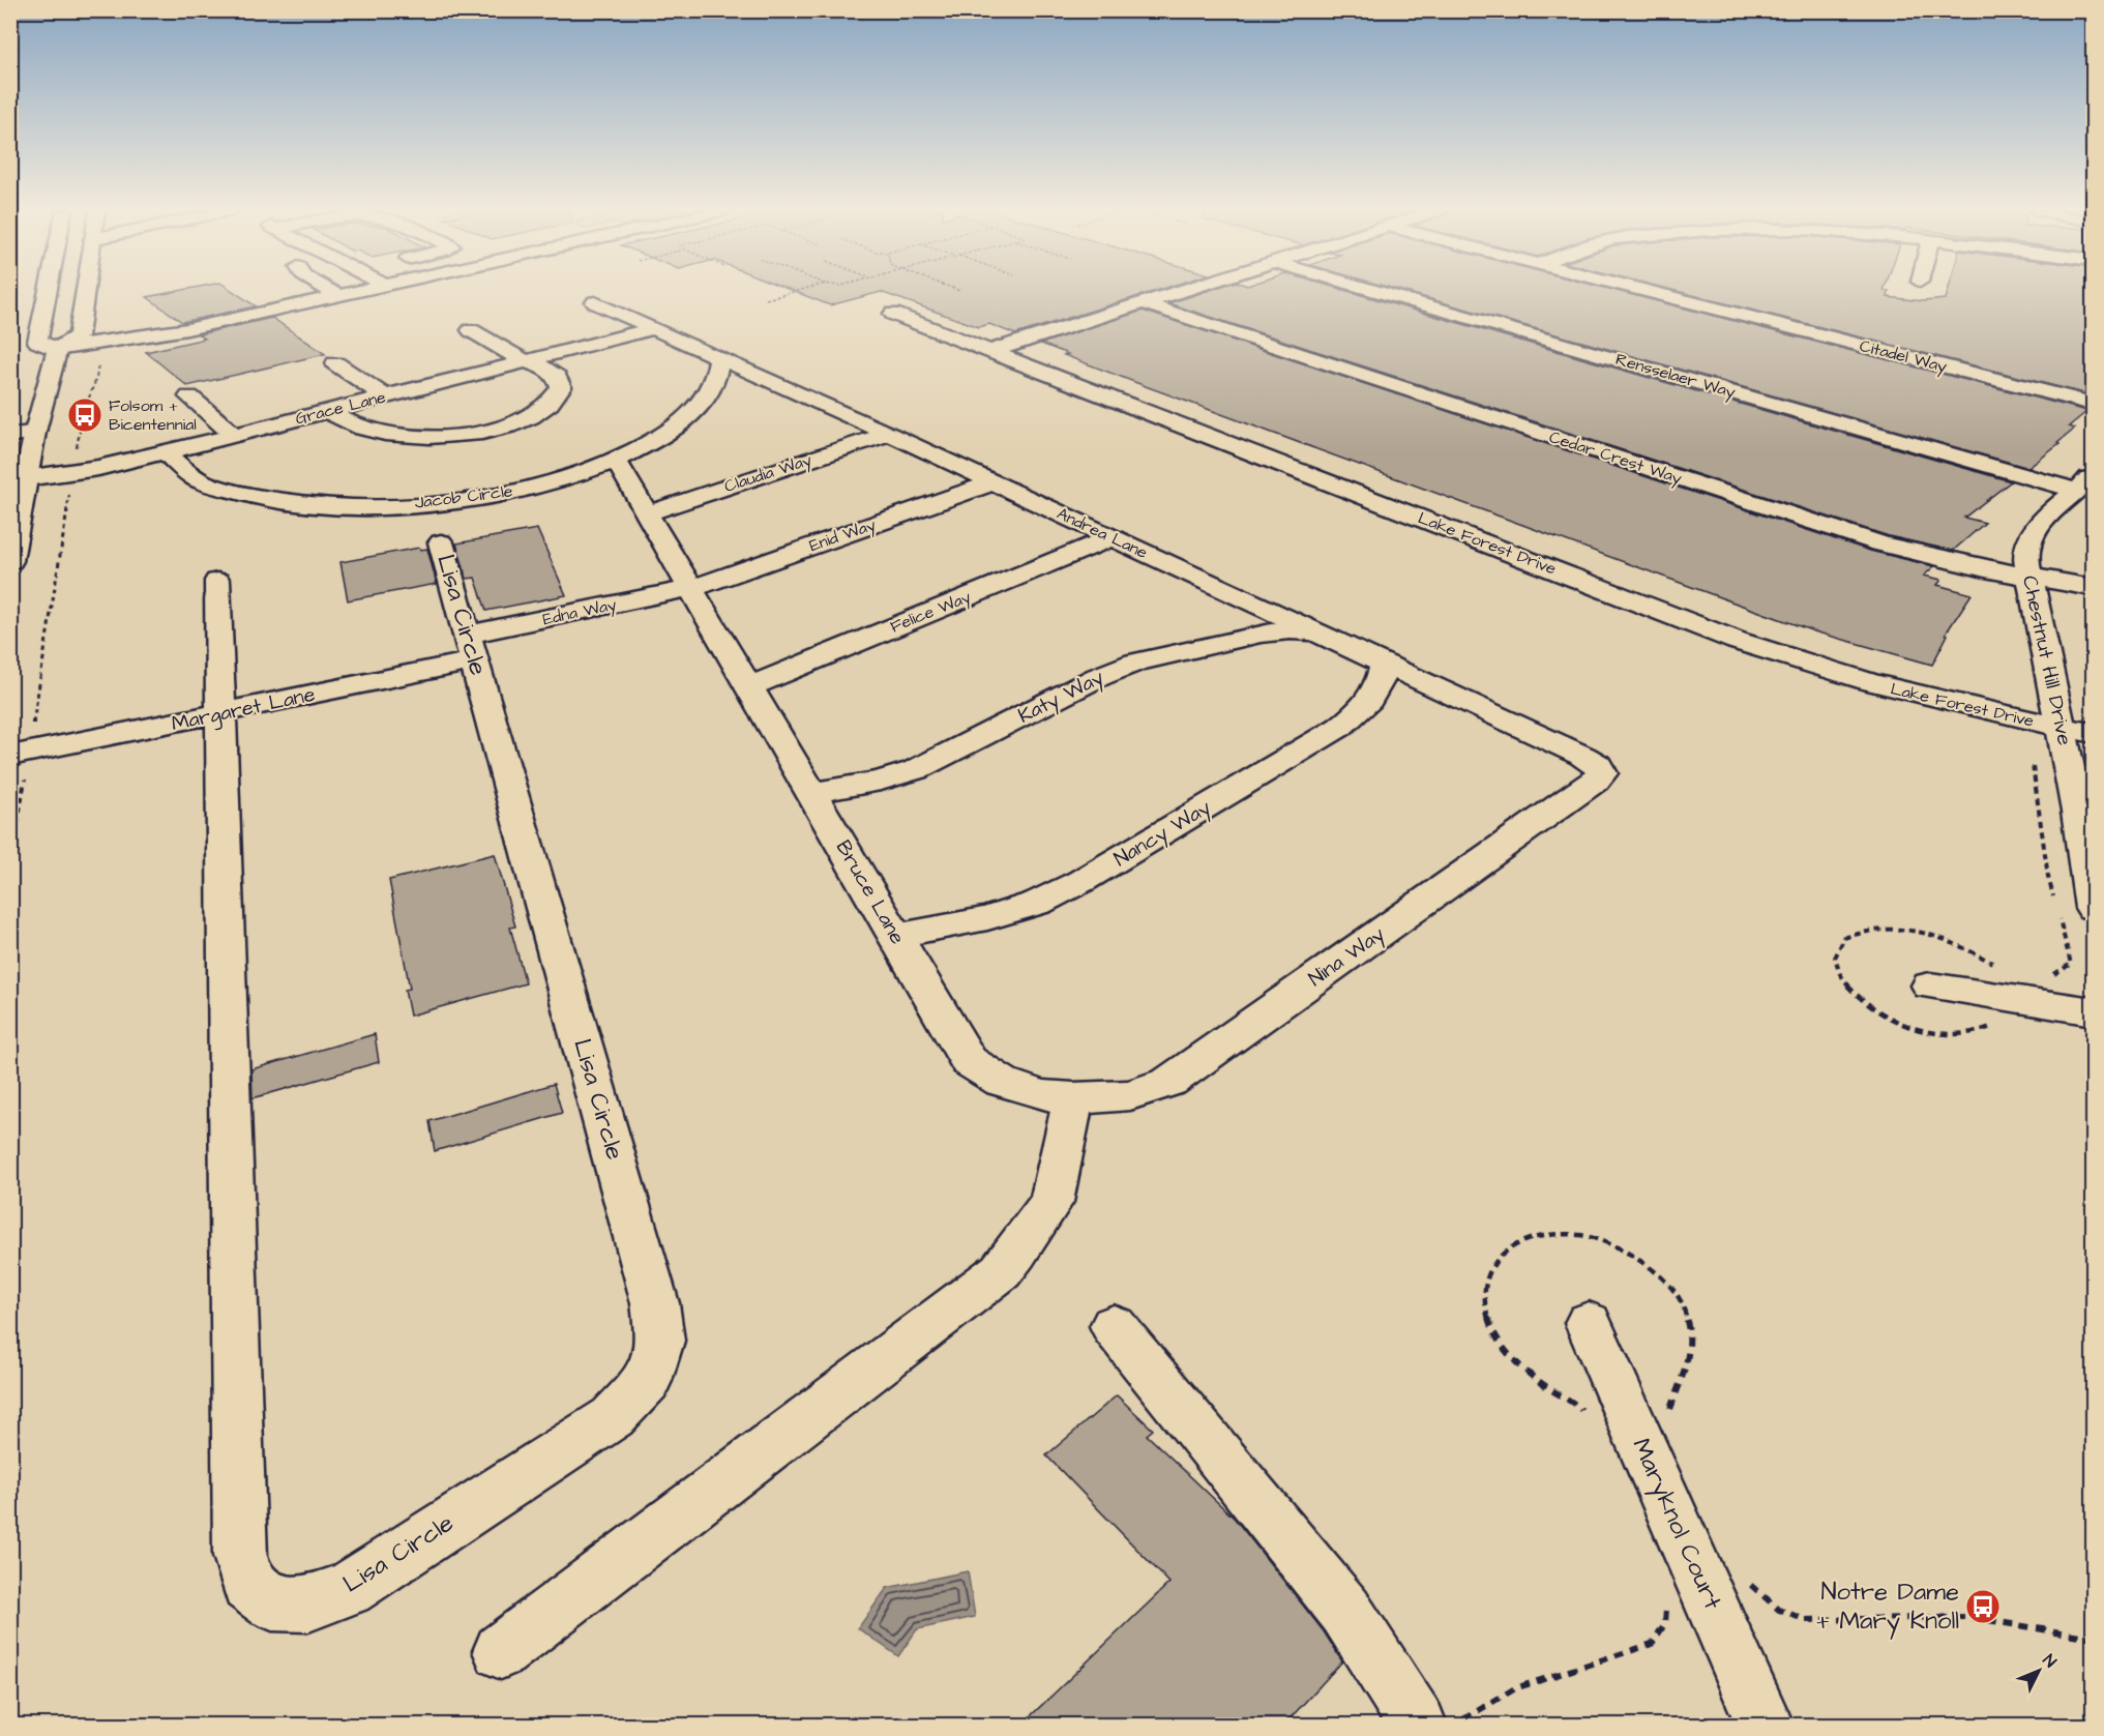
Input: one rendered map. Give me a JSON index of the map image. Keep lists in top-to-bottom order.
{
  "streets": {
    "street": [
      "Citadel Way",
      "Rensselaer Way",
      "Grace Lane",
      "Cedar Crest Way",
      "Claudia Way",
      "Jacob Circle",
      "Andrea Lane",
      "Enid Way",
      "Lake Forest Drive",
      "Edna Way",
      "Felice Way",
      "Lisa Circle",
      "Chestnut Hill Drive",
      "Katy Way",
      "Margaret Lane",
      "Nancy Way",
      "Bruce Lane",
      "Nina Way",
      "Maryknol Court"
    ]
  },
  "crossings": [
    ["Rensselaer Way", "Chestnut Hill Drive"],
    ["Grace Lane", "Jacob Circle"],
    ["Grace Lane", "Andrea Lane"],
    ["Cedar Crest Way", "Chestnut Hill Drive"],
    ["Claudia Way", "Andrea Lane"],
    ["Claudia Way", "Bruce Lane"],
    ["Jacob Circle", "Andrea Lane"],
    ["Jacob Circle", "Bruce Lane"],
    ["Andrea Lane", "Enid Way"],
    ["Andrea Lane", "Felice Way"],
    ["Andrea Lane", "Katy Way"],
    ["Andrea Lane", "Nancy Way"],
    ["Andrea Lane", "Nina Way"],
    ["Enid Way", "Edna Way"],
    ["Enid Way", "Bruce Lane"],
    ["Lake Forest Drive", "Chestnut Hill Drive"],
    ["Edna Way", "Lisa Circle"],
    ["Edna Way", "Margaret Lane"],
    ["Edna Way", "Bruce Lane"],
    ["Felice Way", "Bruce Lane"],
    ["Lisa Circle", "Margaret Lane"],
    ["Katy Way", "Bruce Lane"],
    ["Nancy Way", "Bruce Lane"],
    ["Bruce Lane", "Nina Way"]
  ],
  "places": {
    "bus stop": ["Folsom + Bicentennial", "Notre Dame + Mary Knoll"]
  },
  "north": "top right"
}
